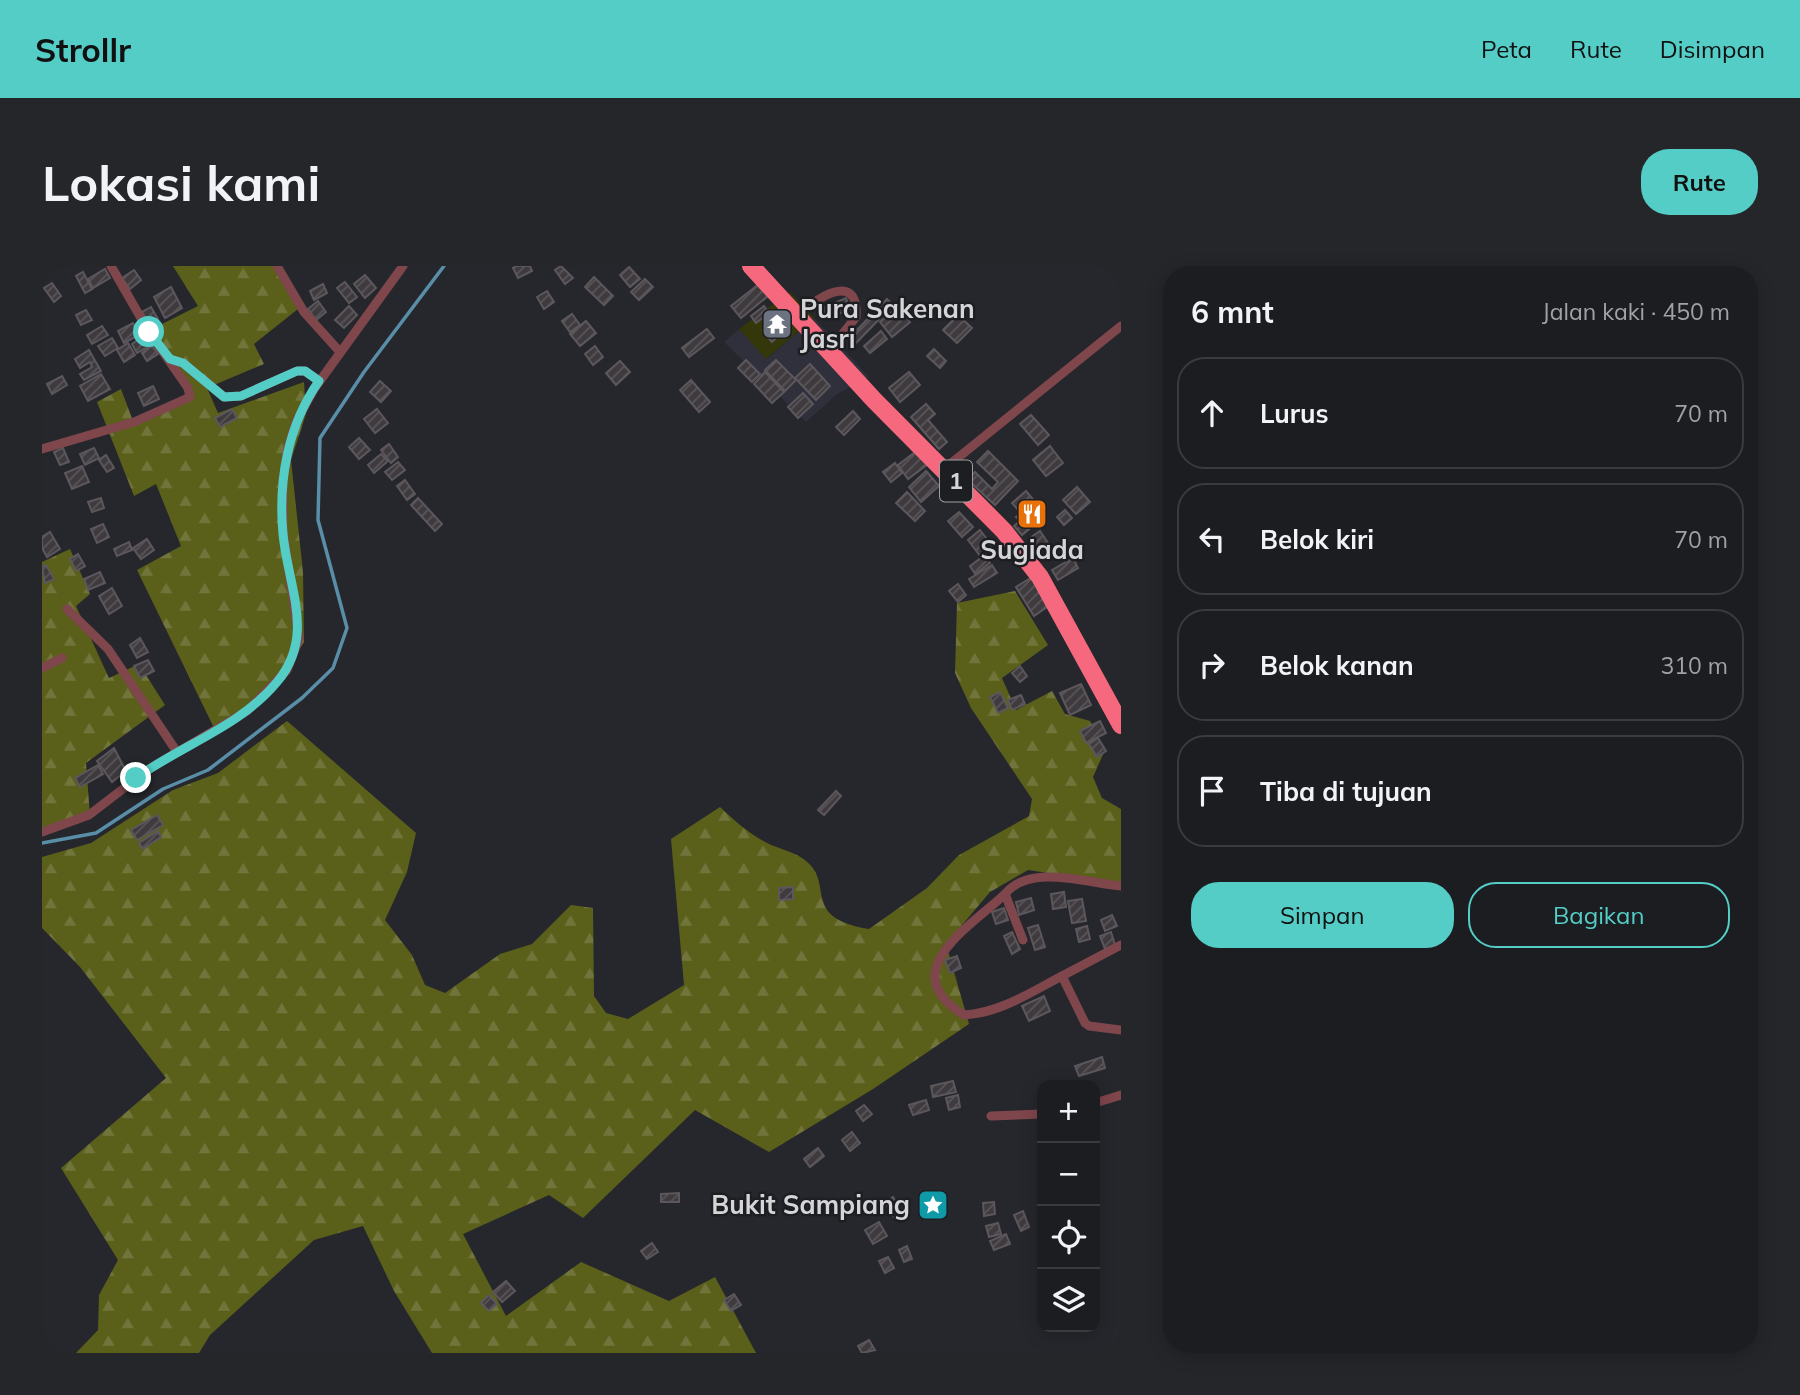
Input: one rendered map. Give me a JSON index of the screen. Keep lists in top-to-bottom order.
{
  "streets": {
    "highway": ["1"]
  },
  "places": {
    "temple": ["Pura Sakenan Jasri"],
    "restaurant": ["Sugiada"],
    "place": ["Bukit Sampiang"]
  },
  "page": {
    "header": "Strollr",
    "nav": ["Peta", "Rute", "Disimpan"],
    "buttons": [
      "Rute",
      ["Simpan", "Bagikan"]
    ],
    "title": "Lokasi kami",
    "heading": ["6 mnt", "Jalan kaki · 450 m"],
    "list": [
      ["Lurus", "70 m"],
      ["Belok kiri", "70 m"],
      ["Belok kanan", "310 m"],
      "Tiba di tujuan"
    ],
    "map_buttons": ["+", "−"]
  }
}
